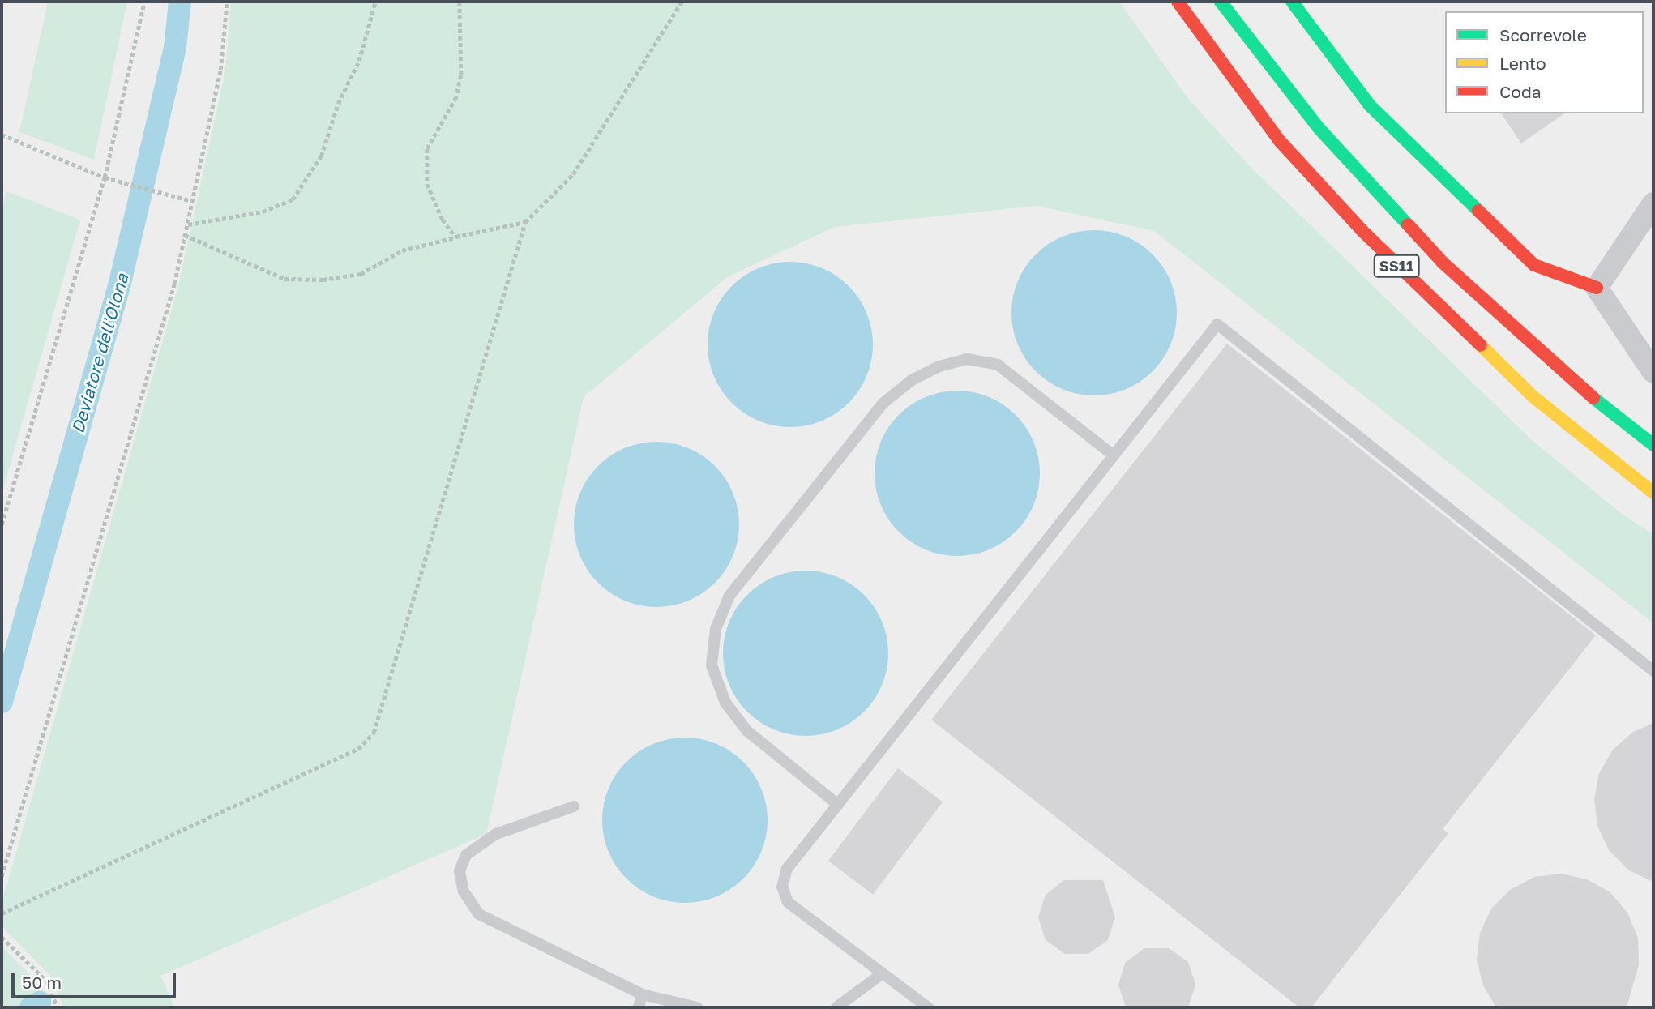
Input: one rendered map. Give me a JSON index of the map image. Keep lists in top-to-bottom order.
{
  "streets": {
    "main road": ["SS11"]
  },
  "water": ["Deviatore dell'Olona"],
  "legend": ["Scorrevole", "Lento", "Coda"],
  "scale_bar": "50 m"
}
